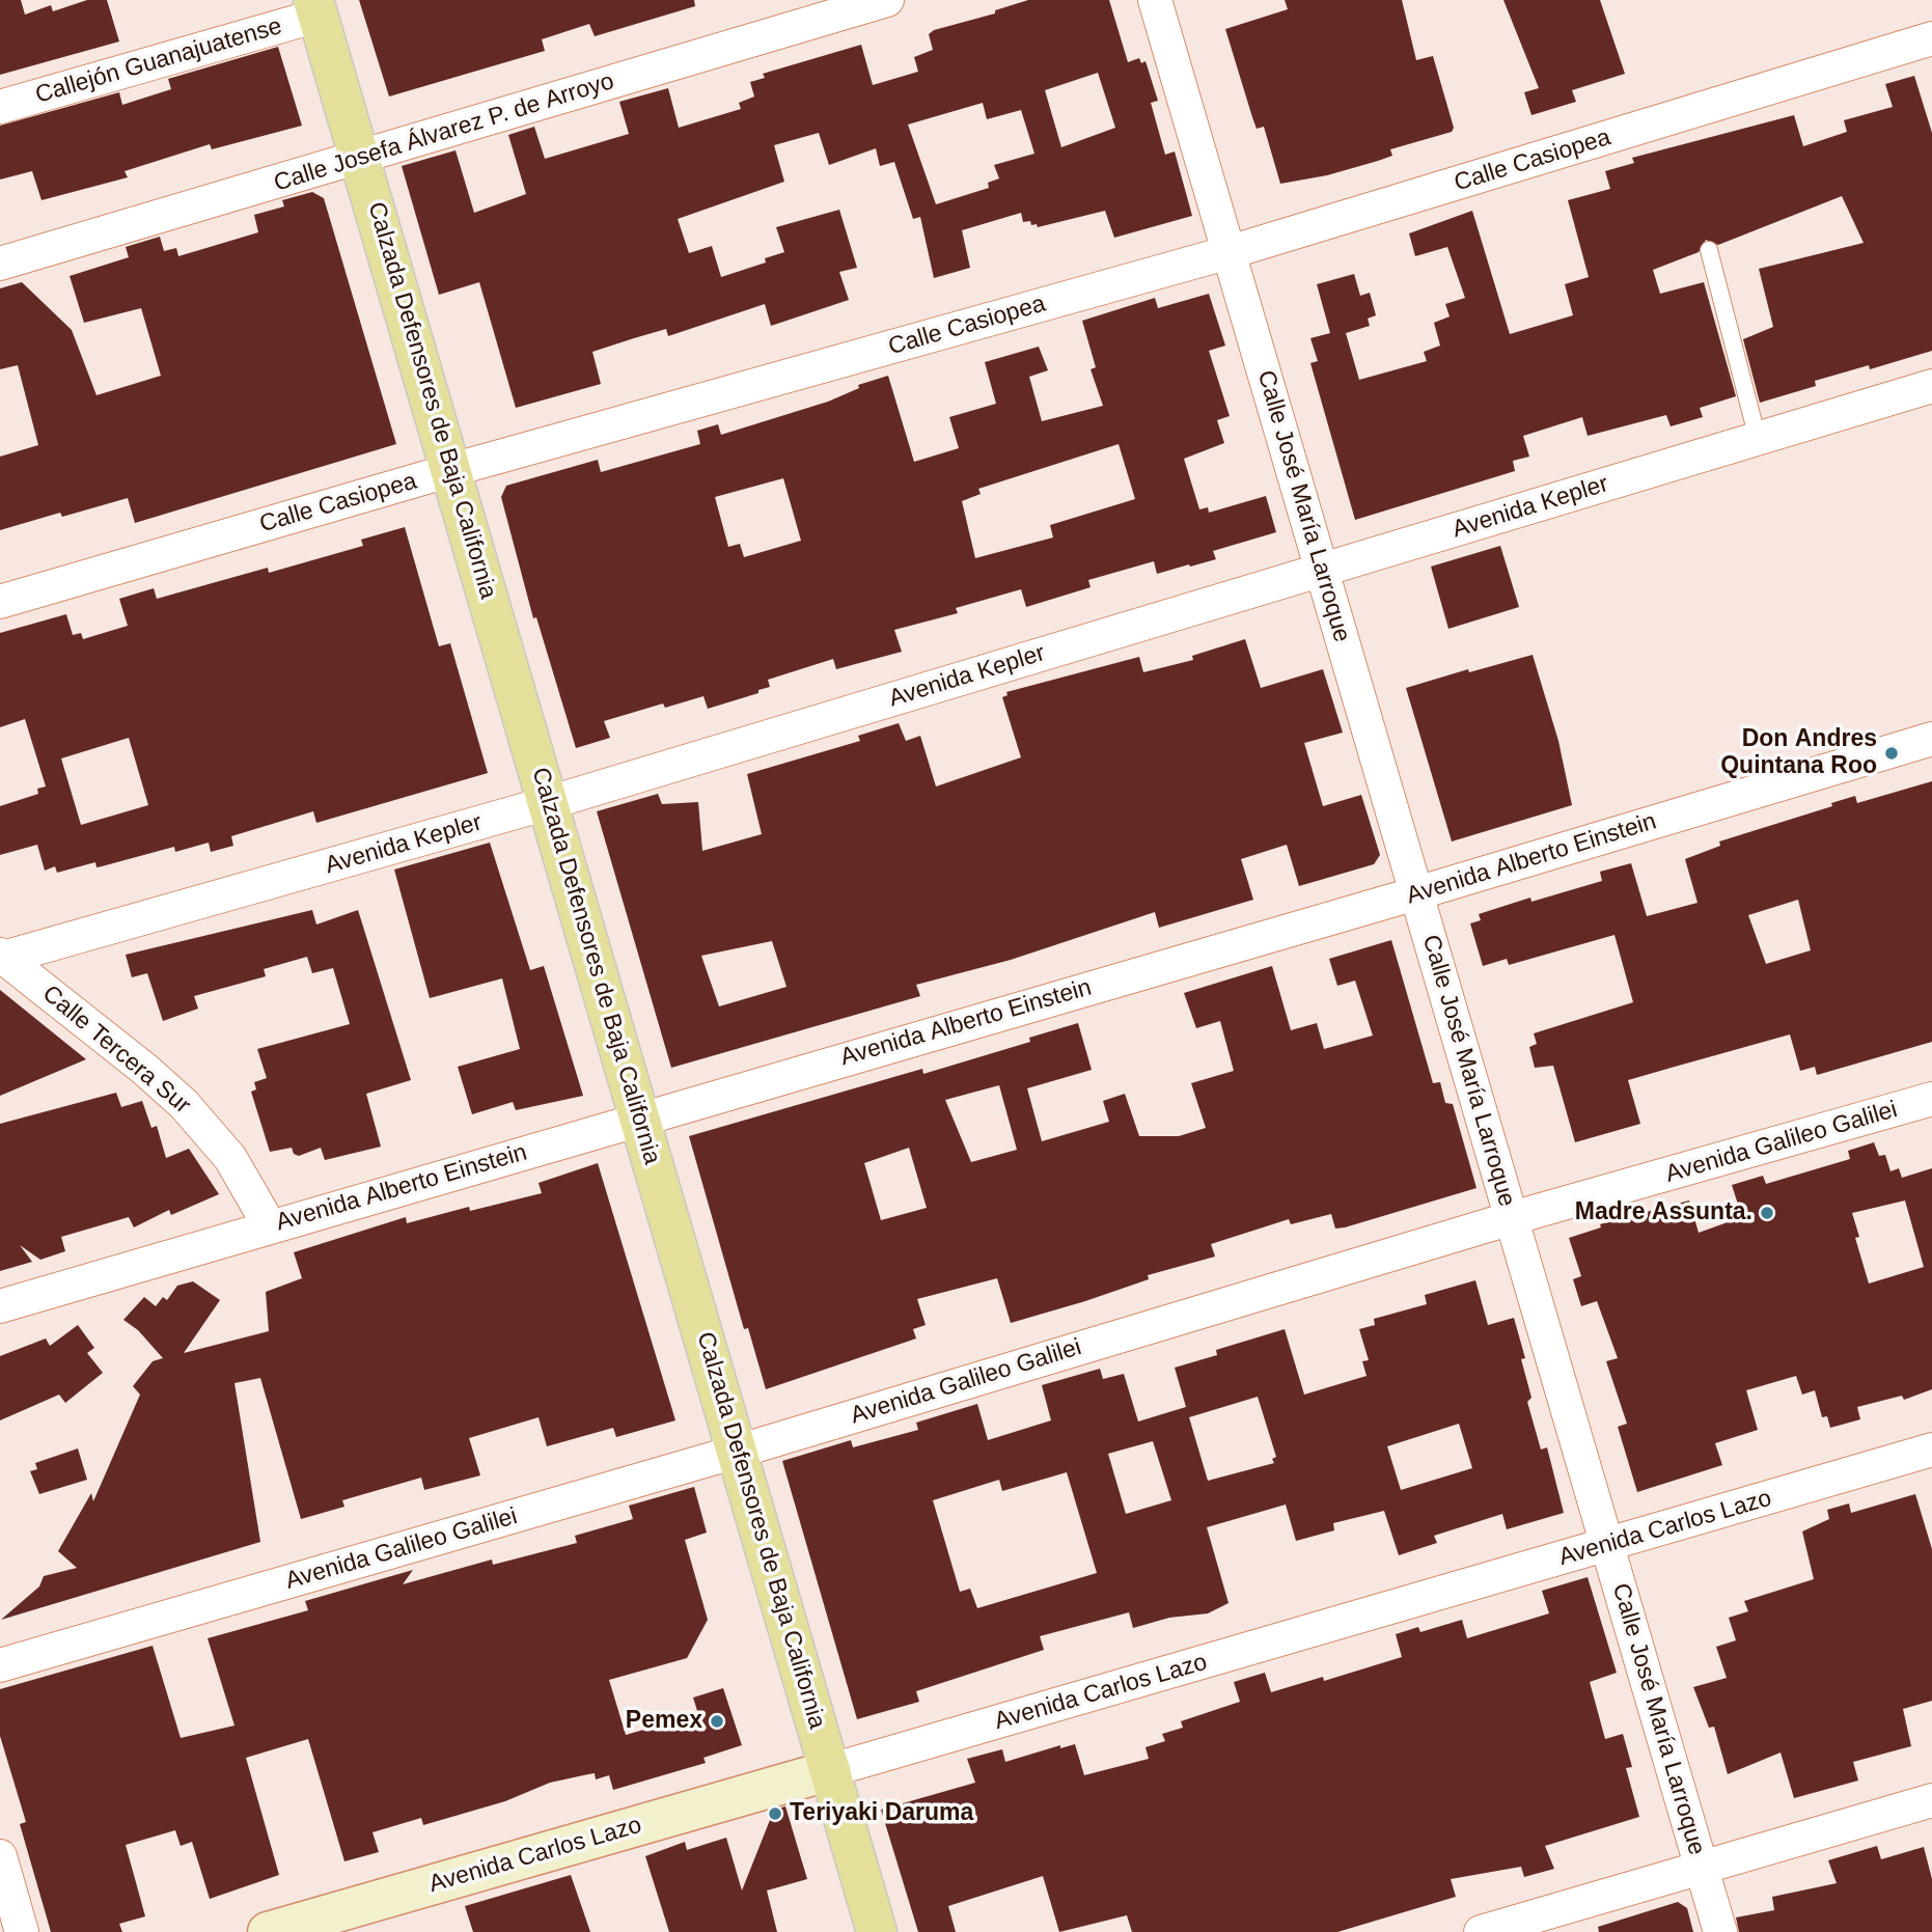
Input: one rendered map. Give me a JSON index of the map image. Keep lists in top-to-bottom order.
{
  "streets": {
    "main road": ["Calzada Defensores de Baja California", "Avenida Carlos Lazo"],
    "street": [
      "Callejón Guanajuatense",
      "Calle Josefa Álvarez P. de Arroyo",
      "Calle Casiopea",
      "Calle José María Larroque",
      "Avenida Kepler",
      "Avenida Alberto Einstein",
      "Calle Tercera Sur",
      "Avenida Galileo Galilei"
    ]
  },
  "crossings": [
    ["Callejón Guanajuatense", "Calzada Defensores de Baja California"],
    ["Calle Josefa Álvarez P. de Arroyo", "Calzada Defensores de Baja California"],
    ["Calle Casiopea", "Calzada Defensores de Baja California"],
    ["Calle Casiopea", "Calle José María Larroque"],
    ["Calzada Defensores de Baja California", "Avenida Kepler"],
    ["Calzada Defensores de Baja California", "Avenida Alberto Einstein"],
    ["Calzada Defensores de Baja California", "Avenida Galileo Galilei"],
    ["Calzada Defensores de Baja California", "Avenida Carlos Lazo"],
    ["Calle José María Larroque", "Avenida Kepler"],
    ["Calle José María Larroque", "Avenida Alberto Einstein"],
    ["Calle José María Larroque", "Avenida Galileo Galilei"],
    ["Calle José María Larroque", "Avenida Carlos Lazo"],
    ["Avenida Kepler", "Calle Tercera Sur"],
    ["Avenida Alberto Einstein", "Calle Tercera Sur"]
  ],
  "places": [
    "Don Andres Quintana Roo",
    "Madre Assunta.",
    "Pemex",
    "Teriyaki Daruma"
  ]
}
